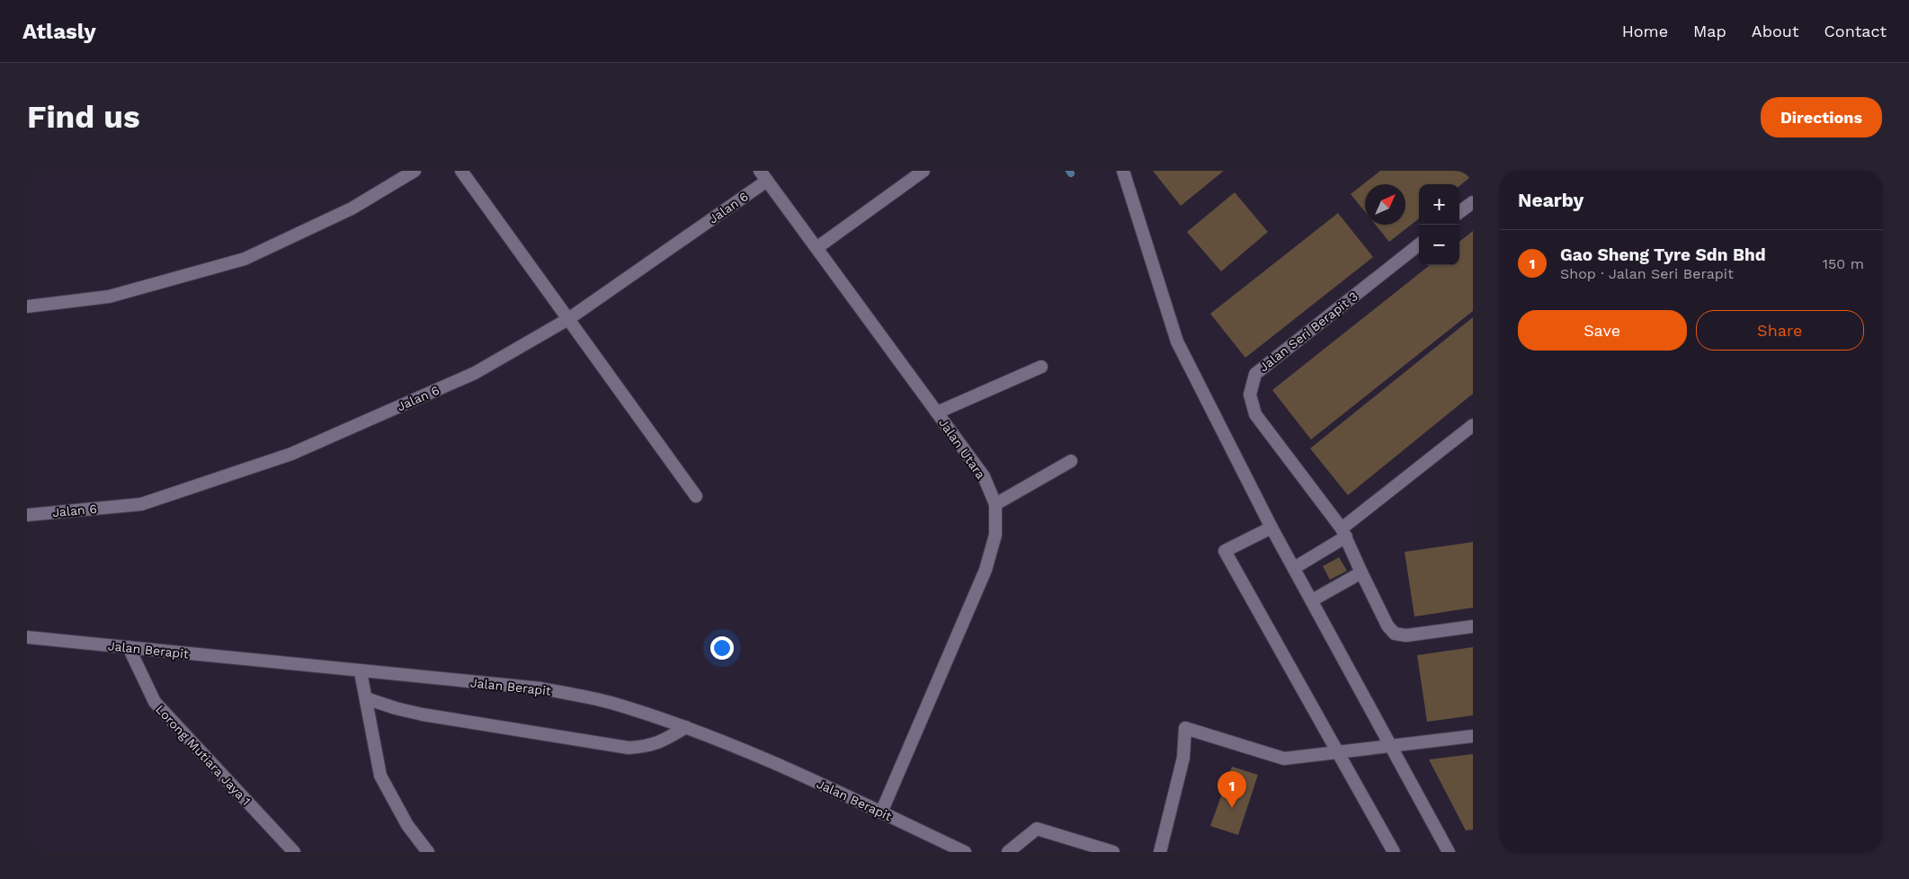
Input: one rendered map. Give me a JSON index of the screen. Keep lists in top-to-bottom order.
{
  "streets": {
    "street": [
      "Jalan 6",
      "Jalan Seri Berapit 3",
      "Jalan Utara",
      "Jalan Berapit",
      "Lorong Mutiara Jaya 1"
    ]
  },
  "crossings": [
    ["Jalan 6", "Jalan Utara"],
    ["Jalan Utara", "Jalan Berapit"],
    ["Jalan Berapit", "Lorong Mutiara Jaya 1"]
  ],
  "north": "top right",
  "page": {
    "header": "Atlasly",
    "nav": [
      "Home",
      "Map",
      "About",
      "Contact"
    ],
    "buttons": [
      "Directions",
      ["Save", "Share"]
    ],
    "title": "Find us",
    "heading": "Nearby",
    "map_buttons": ["+", "−"],
    "list": [
      {
        "mark": "1",
        "name": "Gao Sheng Tyre Sdn Bhd",
        "note": "Shop · Jalan Seri Berapit",
        "value": "150 m"
      }
    ],
    "pins": "1"
  }
}
